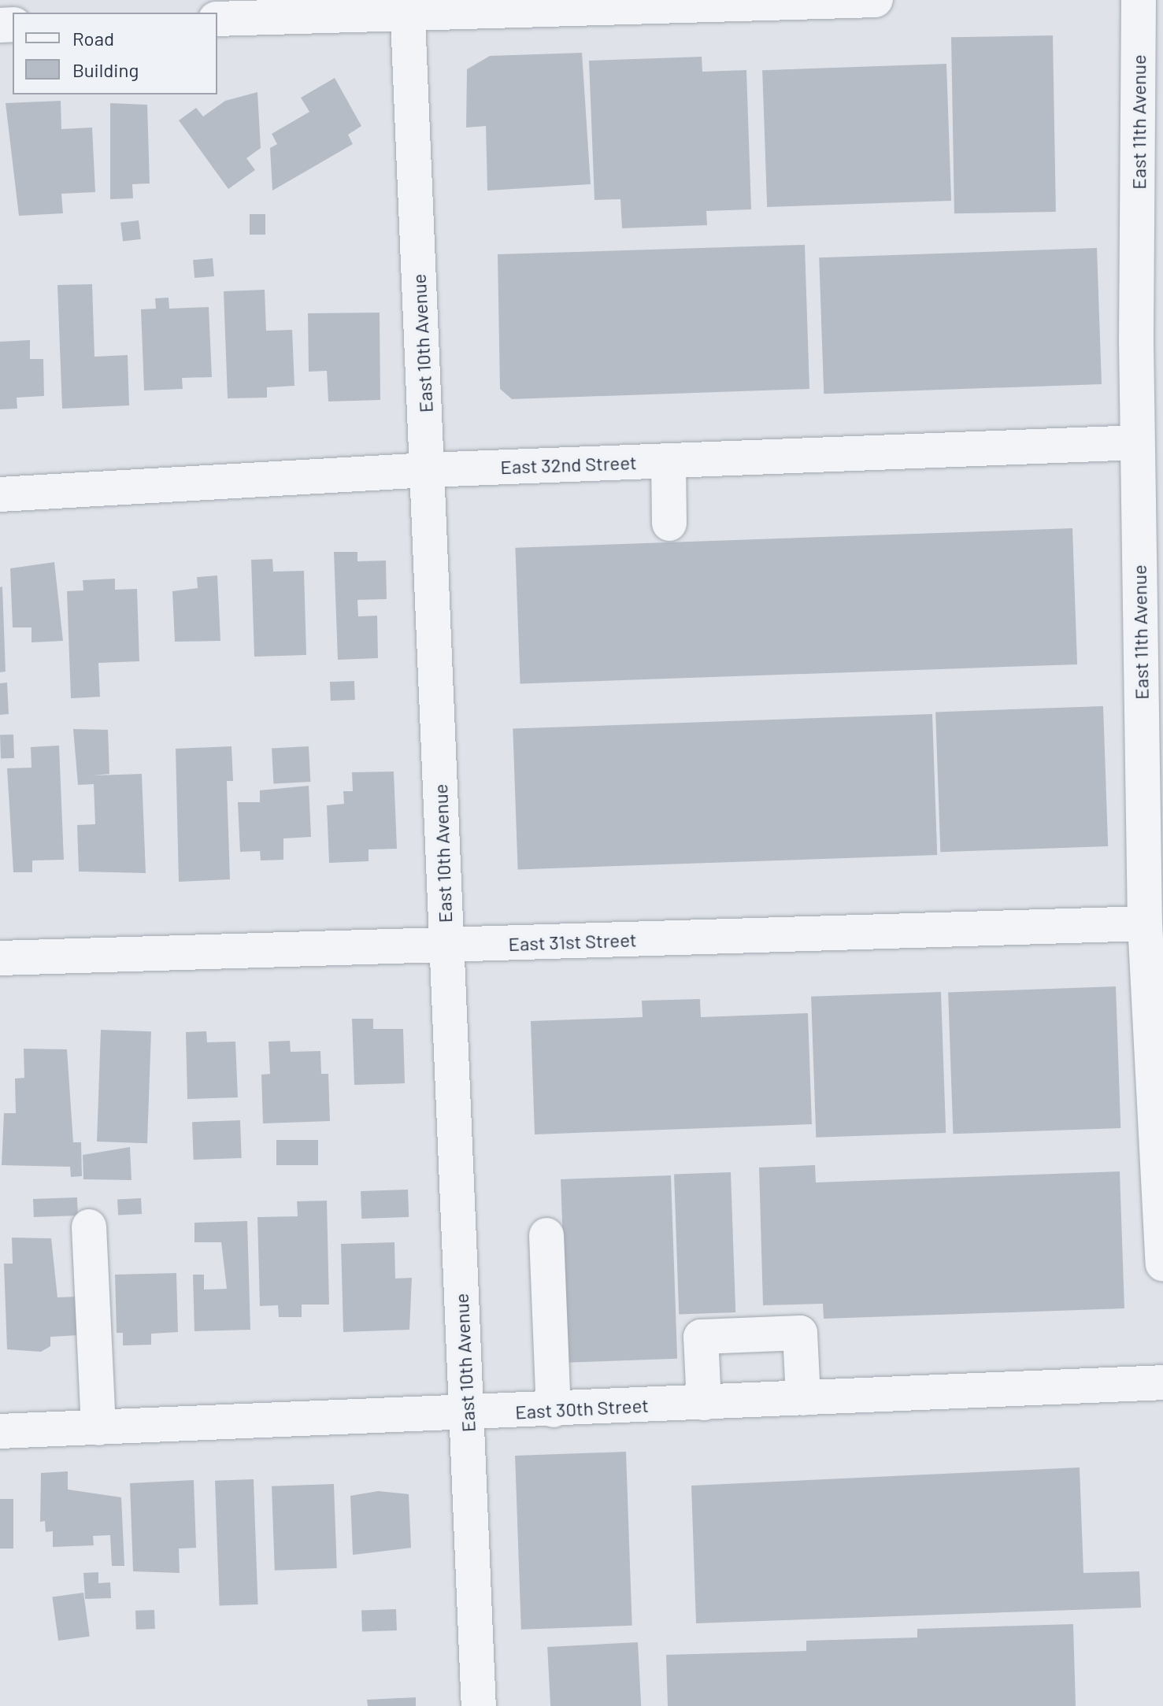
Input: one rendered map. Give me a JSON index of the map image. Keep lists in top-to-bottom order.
{
  "streets": {
    "street": [
      "East 11th Avenue",
      "East 10th Avenue",
      "East 32nd Street",
      "East 31st Street",
      "East 30th Street"
    ]
  },
  "crossings": [
    ["East 11th Avenue", "East 32nd Street"],
    ["East 11th Avenue", "East 31st Street"],
    ["East 10th Avenue", "East 32nd Street"],
    ["East 10th Avenue", "East 31st Street"],
    ["East 10th Avenue", "East 30th Street"]
  ],
  "legend": ["Road", "Building"]
}
